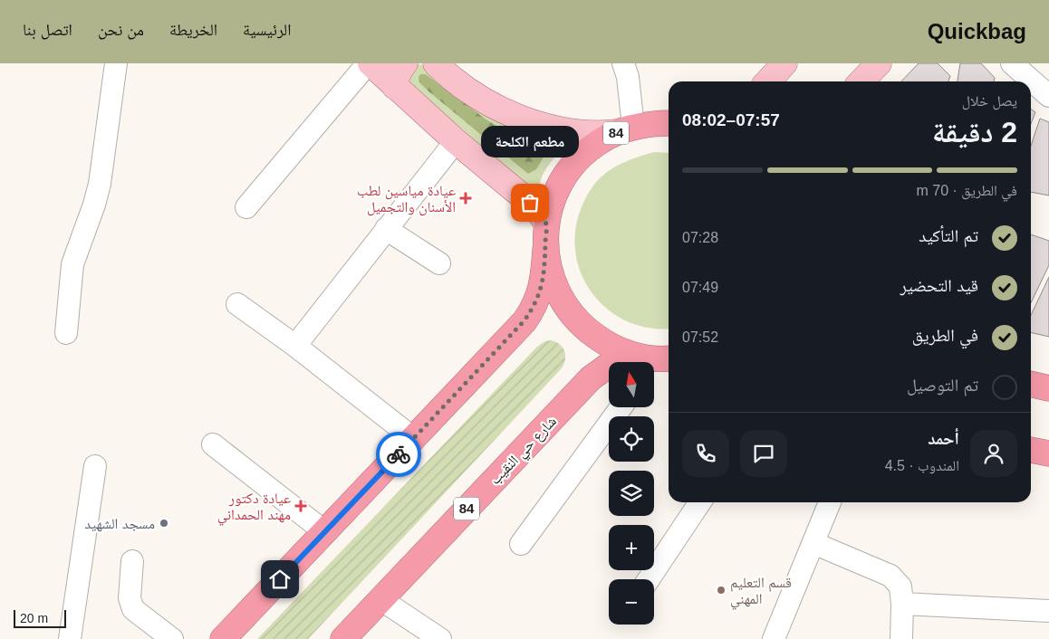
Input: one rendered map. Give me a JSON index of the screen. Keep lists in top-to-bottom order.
{
  "streets": {
    "highway": ["84", "شارع حي النقيب"]
  },
  "places": {
    "health": ["عيادة مياسين لطب الأسنان والتجميل", "عيادة دكتور مهند الحمداني"],
    "other": ["مطعم الكلحة", "مسجد الشهيد", "قسم التعليم المهني"]
  },
  "scale_bar": "20 m",
  "north": "top",
  "page": {
    "header": "Quickbag",
    "nav": [
      "الرئيسية",
      "الخريطة",
      "من نحن",
      "اتصل بنا"
    ],
    "heading": ["2 دقيقة", "يصل خلال", "07:57–08:02"],
    "panel": ["أحمد", "المندوب · 4.5"],
    "bubble": "مطعم الكلحة",
    "bar": "في الطريق · 70 m",
    "list": [
      ["تم التأكيد", "07:28"],
      ["قيد التحضير", "07:49"],
      ["في الطريق", "07:52"],
      "تم التوصيل"
    ],
    "map_buttons": ["+", "−"],
    "scale": "20 m"
  }
}
